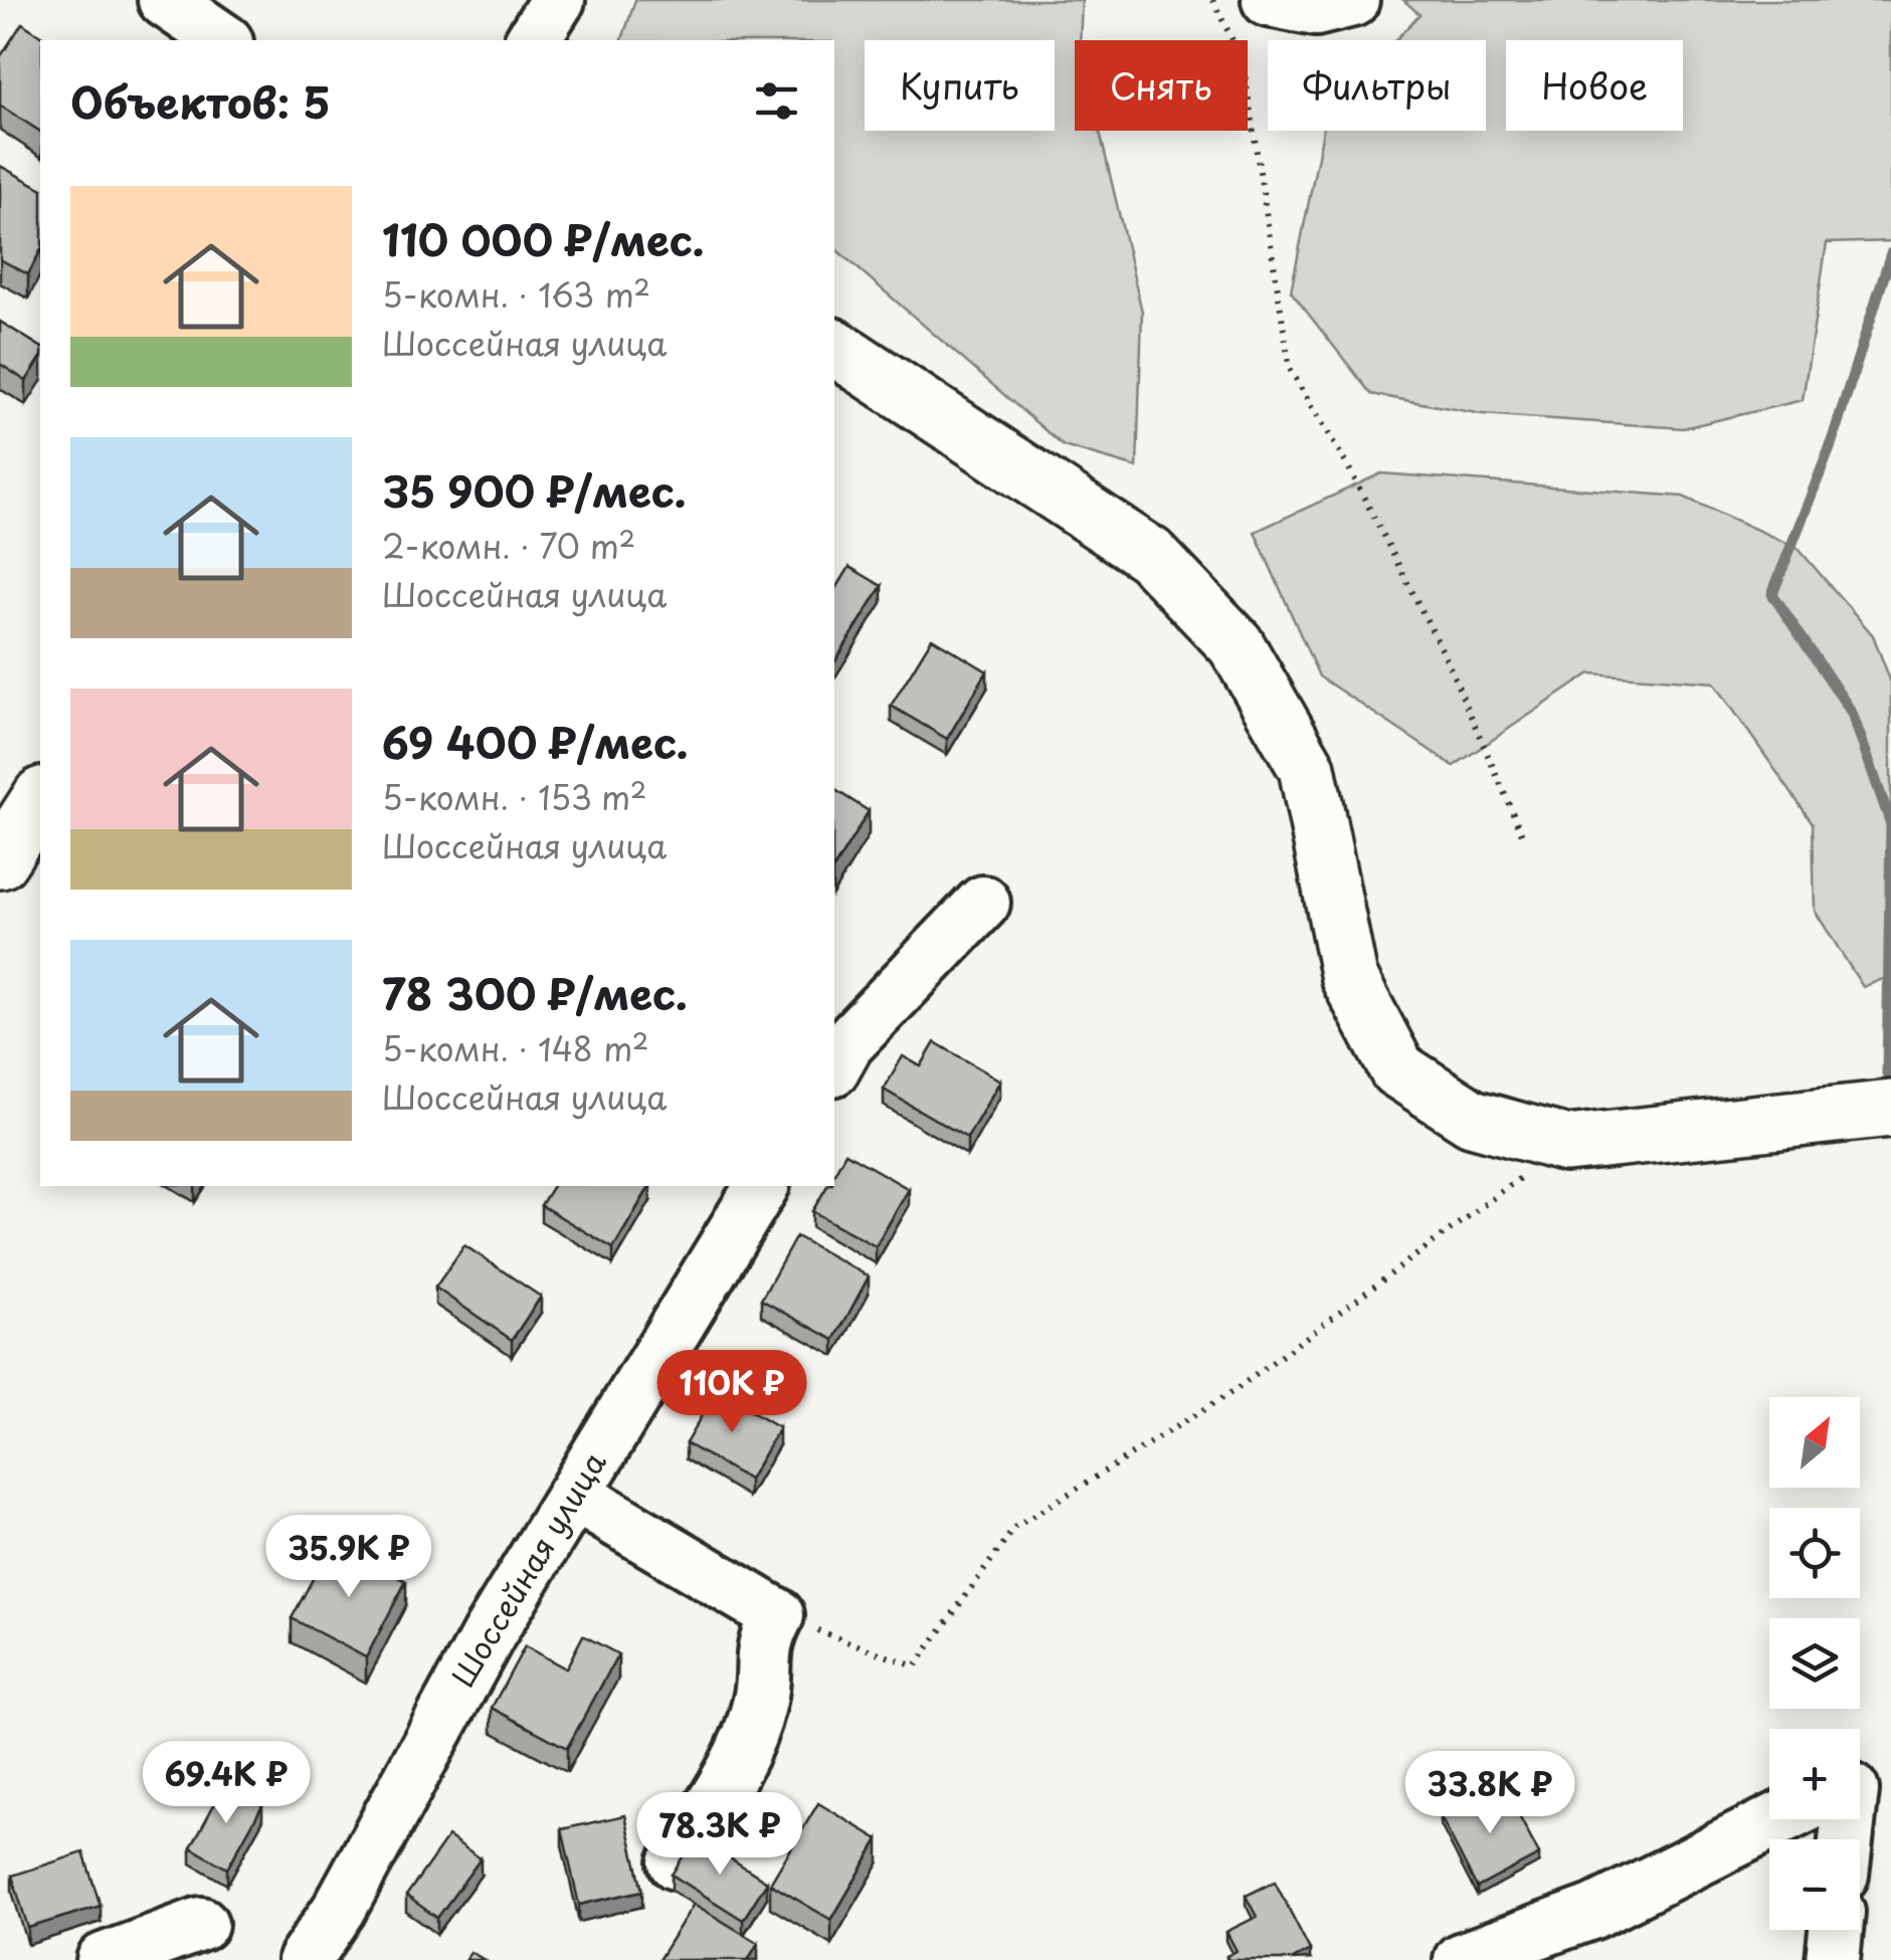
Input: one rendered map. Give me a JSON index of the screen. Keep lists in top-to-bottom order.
{
  "streets": {
    "street": ["Шоссейная улица"]
  },
  "north": "top right",
  "page": {
    "chip": [
      "Купить",
      "Снять",
      "Фильтры",
      "Новое"
    ],
    "heading": "Объектов: 5",
    "list": [
      {
        "name": "110 000 ₽/мес.",
        "note": "5-комн. · 163 m² · Шоссейная улица"
      },
      {
        "name": "35 900 ₽/мес.",
        "note": "2-комн. · 70 m² · Шоссейная улица"
      },
      {
        "name": "69 400 ₽/мес.",
        "note": "5-комн. · 153 m² · Шоссейная улица"
      },
      {
        "name": "78 300 ₽/мес.",
        "note": "5-комн. · 148 m² · Шоссейная улица"
      }
    ],
    "price": [
      "110K ₽",
      "35.9K ₽",
      "69.4K ₽",
      "33.8K ₽",
      "78.3K ₽"
    ],
    "map_buttons": ["+", "−"]
  }
}
